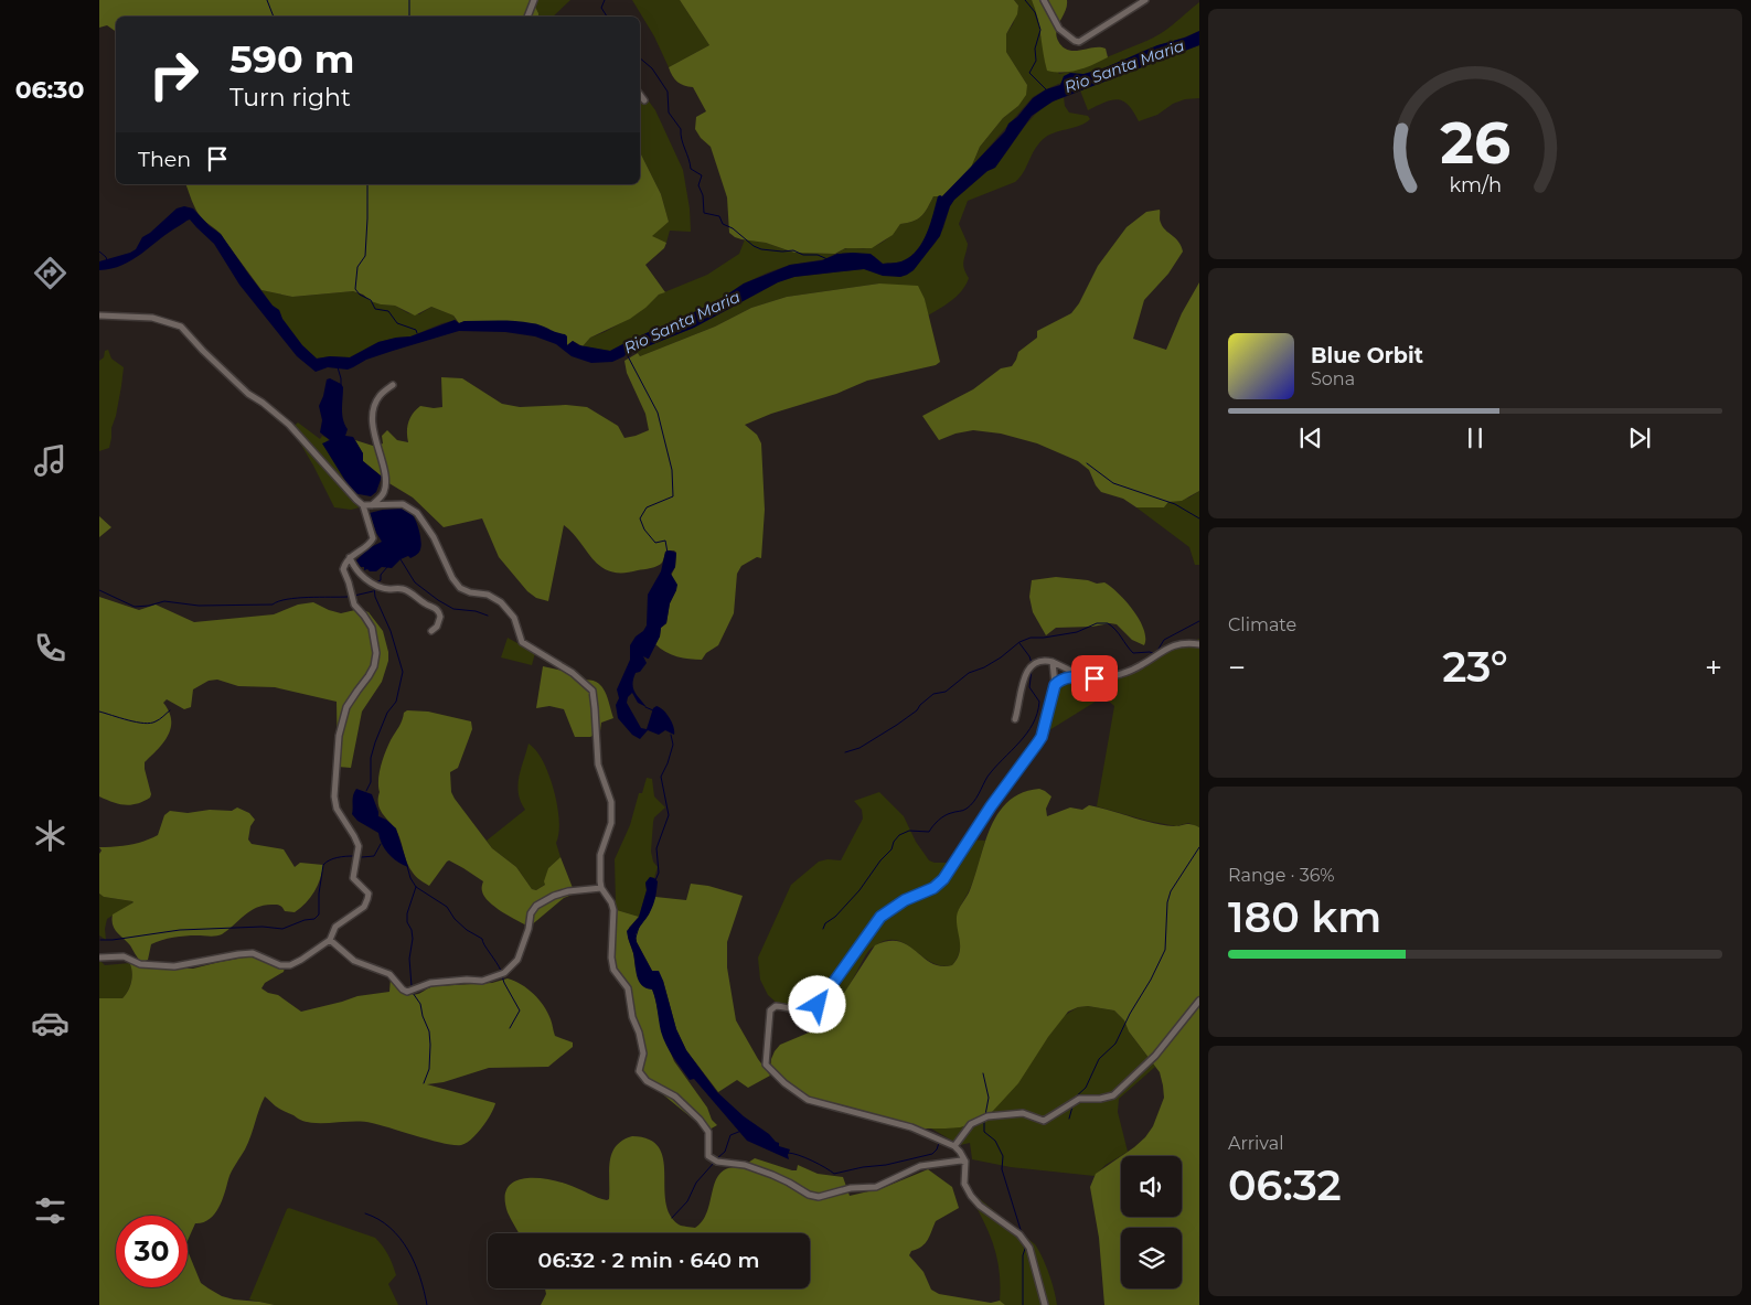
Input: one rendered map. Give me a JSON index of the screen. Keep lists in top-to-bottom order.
{
  "water": ["Rio Santa Maria"],
  "page": {
    "tabs": "06:30",
    "turn": ["590 m", "Turn right"],
    "then": "Then",
    "song": ["Blue Orbit", "Sona"],
    "tile": [
      "Climate",
      ["Range · 36%", "180 km"],
      ["Arrival", "06:32"]
    ],
    "heat": ["−", "23°", "+"],
    "limit": "30",
    "trip": "06:32 · 2 min · 640 m",
    "gauge": ["26", "km/h"]
  }
}
